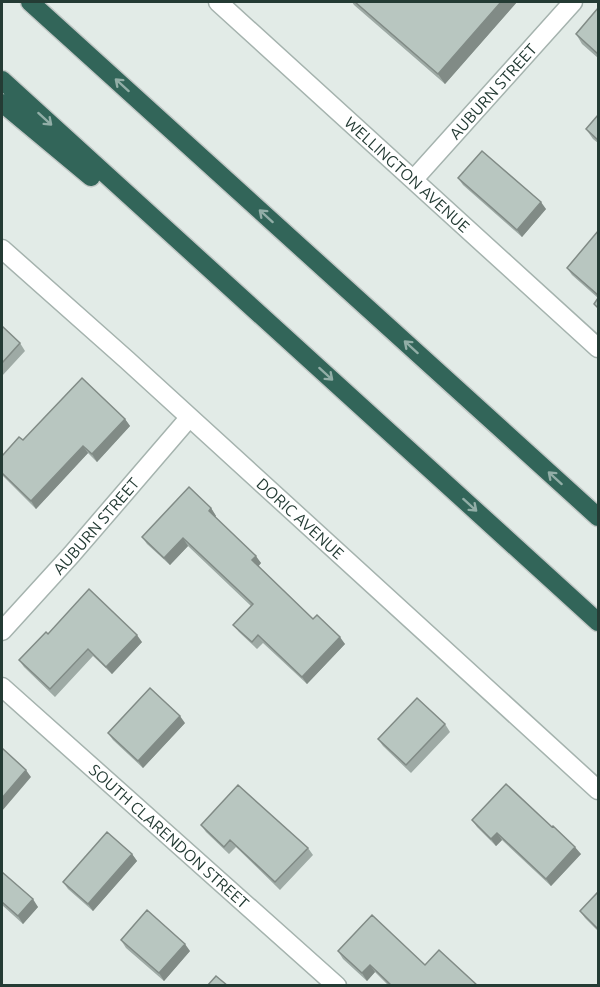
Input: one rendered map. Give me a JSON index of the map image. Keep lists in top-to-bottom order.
{
  "streets": {
    "street": [
      "AUBURN STREET",
      "WELLINGTON AVENUE",
      "DORIC AVENUE",
      "SOUTH CLARENDON STREET"
    ]
  },
  "crossings": [
    ["AUBURN STREET", "WELLINGTON AVENUE"],
    ["AUBURN STREET", "DORIC AVENUE"]
  ]
}
